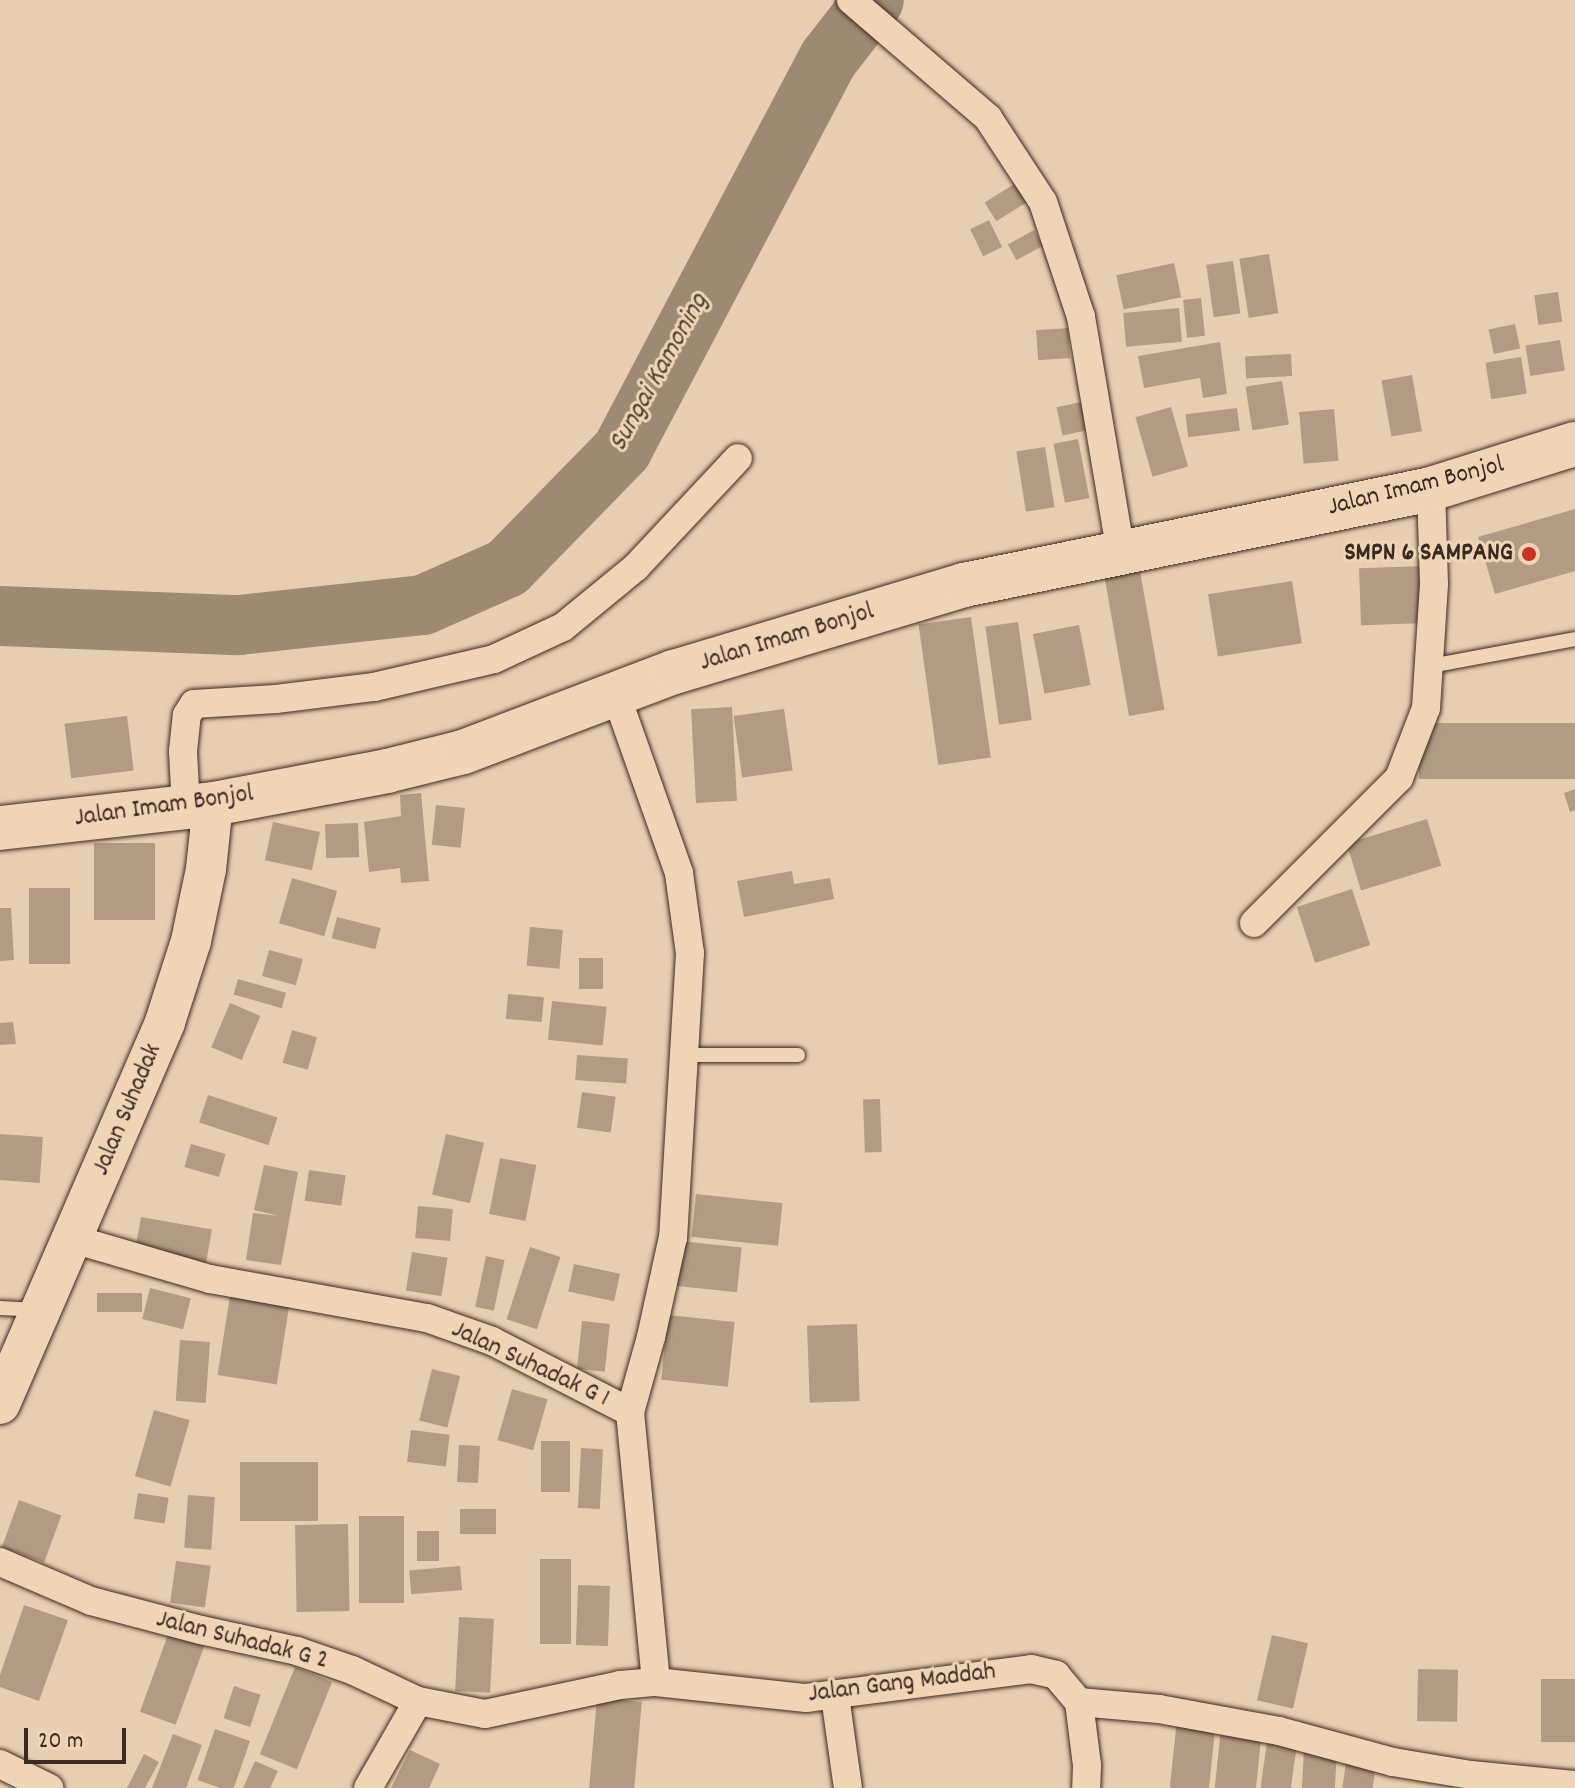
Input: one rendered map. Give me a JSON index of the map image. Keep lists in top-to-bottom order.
{
  "streets": {
    "main road": ["Jalan Imam Bonjol"],
    "street": [
      "Jalan Suhadak",
      "Jalan Suhadak G 1",
      "Jalan Suhadak G 2",
      "Jalan Gang Maddah"
    ]
  },
  "crossings": [
    ["Jalan Imam Bonjol", "Jalan Suhadak"],
    ["Jalan Suhadak", "Jalan Suhadak G 1"],
    ["Jalan Suhadak G 1", "Jalan Gang Maddah"],
    ["Jalan Suhadak G 2", "Jalan Gang Maddah"]
  ],
  "water": ["Sungai Kamoning"],
  "places": ["SMPN 6 SAMPANG"],
  "scale_bar": "20 m"
}
